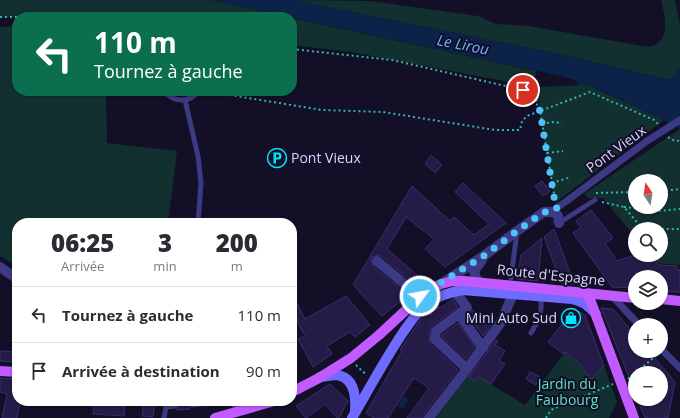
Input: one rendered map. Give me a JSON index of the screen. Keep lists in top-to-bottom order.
{
  "streets": {
    "main road": ["Route d'Espagne"],
    "street": ["Pont Vieux"]
  },
  "water": ["Le Lirou"],
  "parks": ["Jardin du Faubourg"],
  "places": {
    "parking": ["Pont Vieux"],
    "shop": ["Mini Auto Sud"]
  },
  "north": "top",
  "page": {
    "turn": ["110 m", "Tournez à gauche"],
    "map_buttons": ["+", "−"],
    "eta": [
      "06:25",
      "Arrivée",
      "3",
      "min",
      "200",
      "m"
    ],
    "list": [
      {
        "name": "Tournez à gauche",
        "value": "110 m"
      },
      {
        "name": "Arrivée à destination",
        "value": "90 m"
      }
    ]
  }
}
